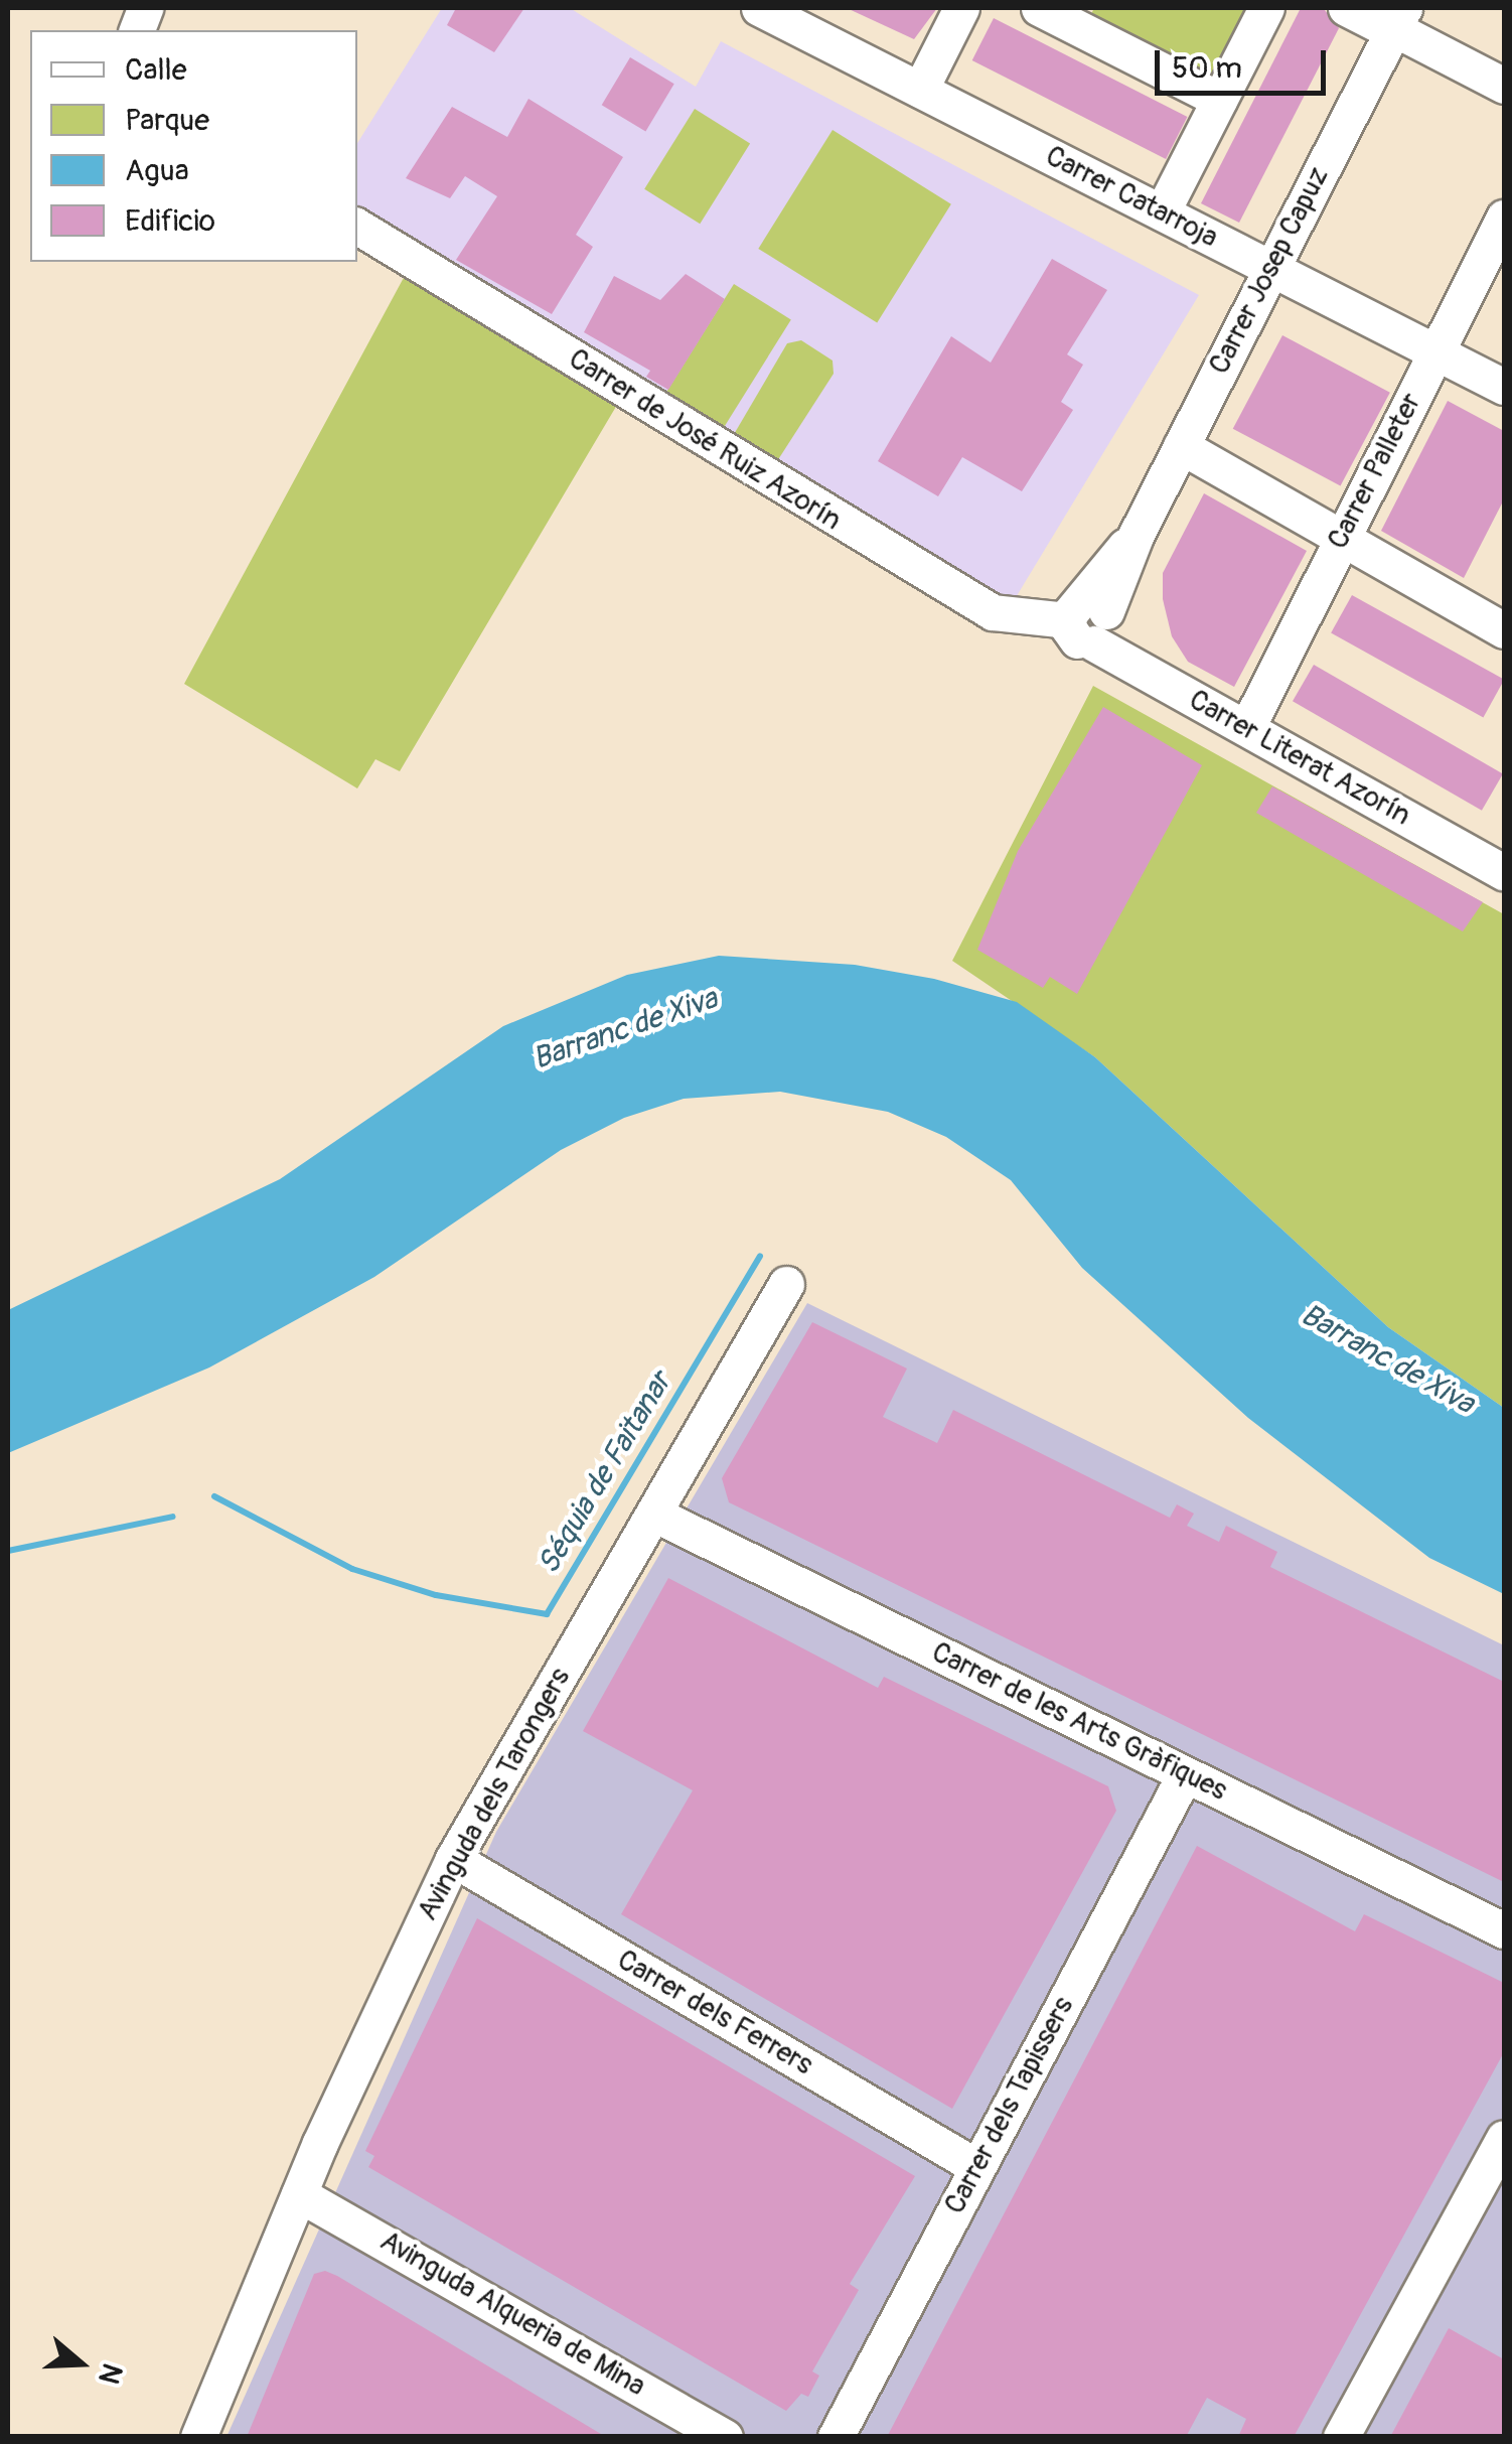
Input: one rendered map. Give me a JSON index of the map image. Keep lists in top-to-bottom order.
{
  "streets": {
    "street": [
      "Carrer Catarroja",
      "Carrer Josep Capuz",
      "Carrer de José Ruiz Azorín",
      "Carrer Palleter",
      "Carrer Literat Azorín",
      "Carrer de les Arts Gràfiques",
      "Avinguda dels Tarongers",
      "Carrer dels Ferrers",
      "Carrer dels Tapissers",
      "Avinguda Alqueria de Mina"
    ]
  },
  "crossings": [
    ["Carrer Catarroja", "Carrer Josep Capuz"],
    ["Carrer Catarroja", "Carrer Palleter"],
    ["Carrer Josep Capuz", "Carrer de José Ruiz Azorín"],
    ["Carrer Josep Capuz", "Carrer Literat Azorín"],
    ["Carrer de José Ruiz Azorín", "Carrer Literat Azorín"],
    ["Carrer Palleter", "Carrer Literat Azorín"],
    ["Carrer de les Arts Gràfiques", "Avinguda dels Tarongers"],
    ["Carrer de les Arts Gràfiques", "Carrer dels Tapissers"],
    ["Avinguda dels Tarongers", "Carrer dels Ferrers"],
    ["Avinguda dels Tarongers", "Avinguda Alqueria de Mina"],
    ["Carrer dels Ferrers", "Carrer dels Tapissers"]
  ],
  "water": ["Barranc de Xiva", "Séquia de Faitanar"],
  "legend": [
    "Calle",
    "Parque",
    "Agua",
    "Edificio"
  ],
  "scale_bar": "50 m",
  "north": "right"
}
